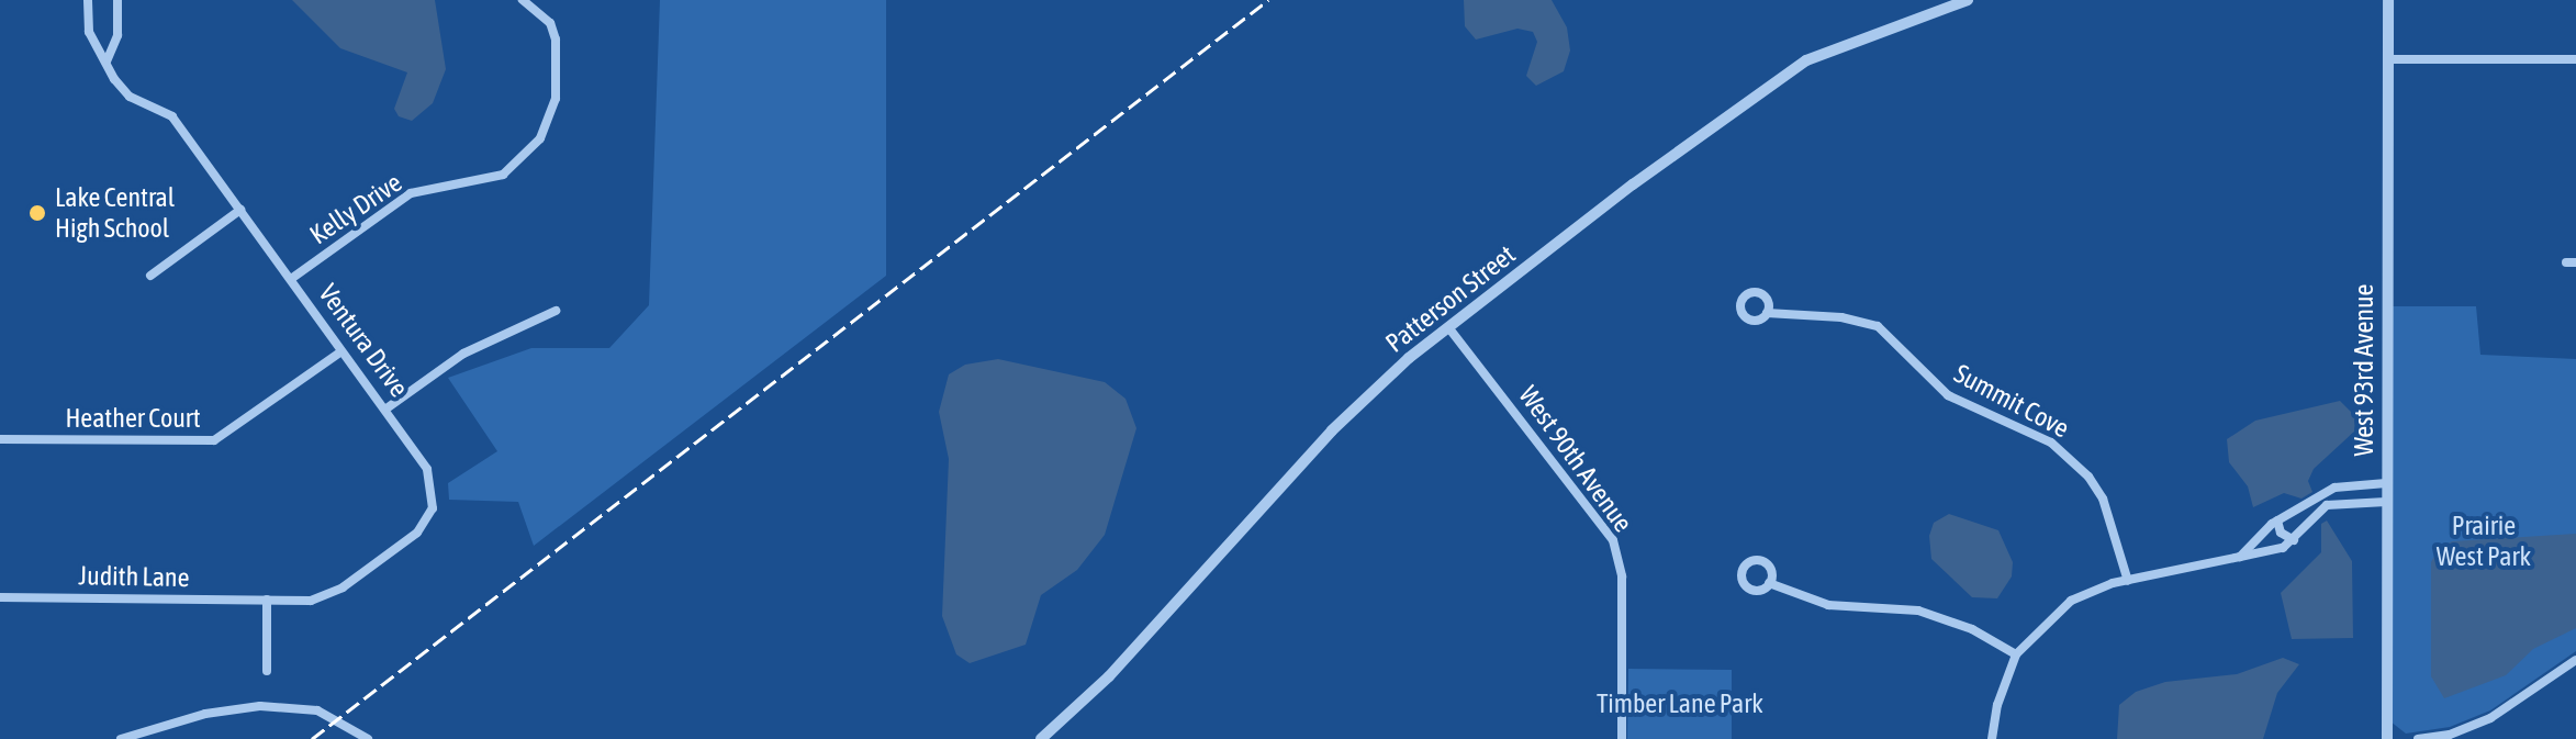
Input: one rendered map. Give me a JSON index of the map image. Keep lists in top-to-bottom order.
{
  "streets": {
    "street": [
      "Kelly Drive",
      "Patterson Street",
      "Ventura Drive",
      "West 93rd Avenue",
      "Summit Cove",
      "Heather Court",
      "West 90th Avenue",
      "Judith Lane"
    ]
  },
  "crossings": [
    ["Kelly Drive", "Ventura Drive"],
    ["Patterson Street", "West 90th Avenue"],
    ["Ventura Drive", "Heather Court"],
    ["Ventura Drive", "Judith Lane"]
  ],
  "parks": ["Prairie West Park", "Timber Lane Park"],
  "places": ["Lake Central High School"]
}
